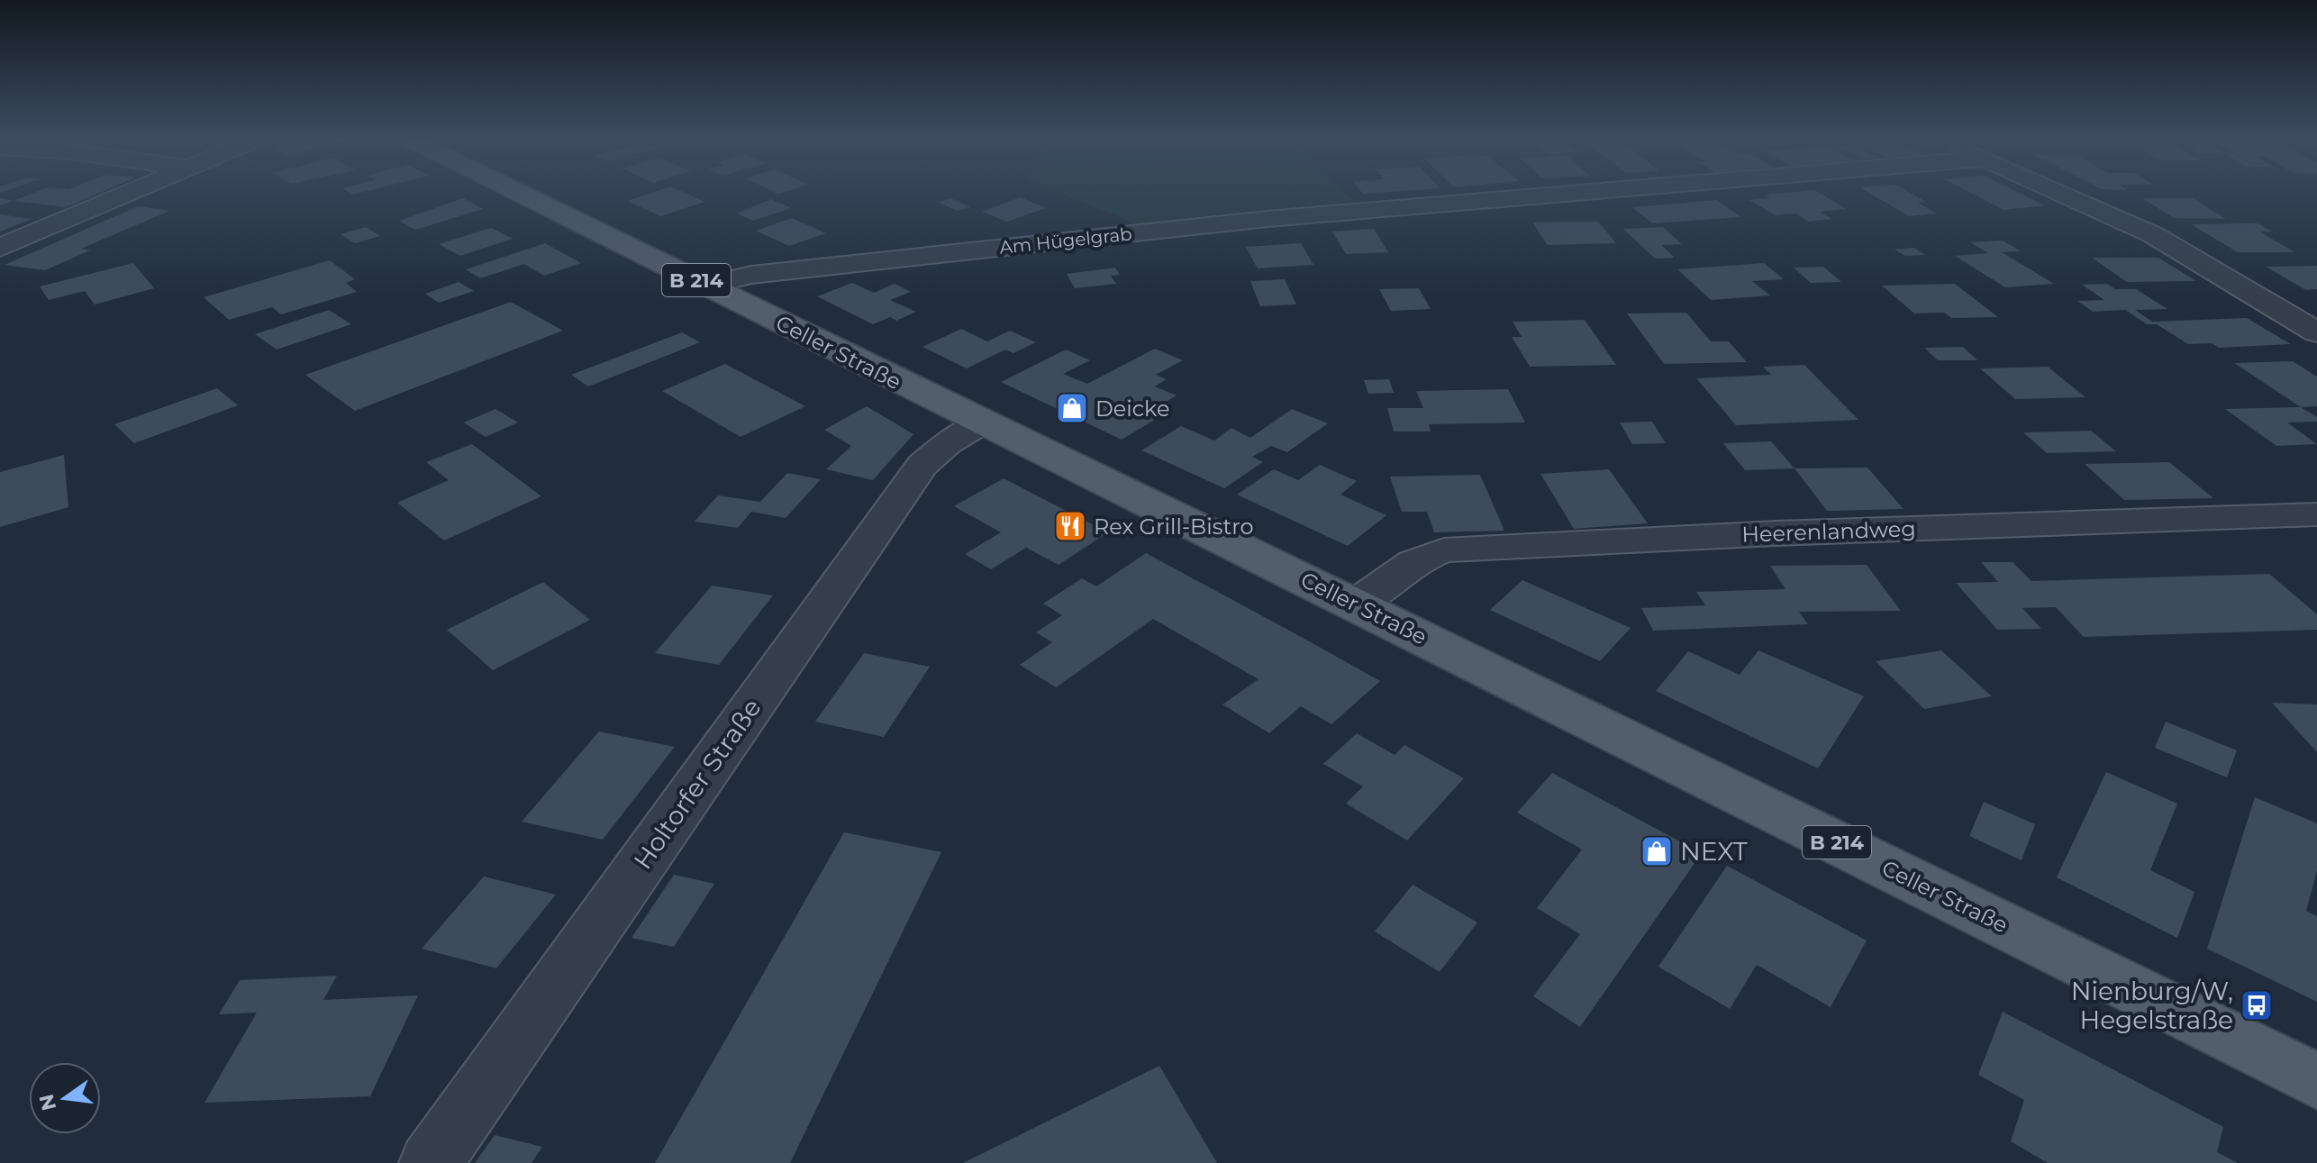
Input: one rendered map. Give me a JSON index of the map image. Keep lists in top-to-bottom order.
{
  "streets": {
    "main road": ["B 214", "Celler Straße"],
    "street": ["Am Hügelgrab", "Heerenlandweg", "Holtorfer Straße"]
  },
  "crossings": [
    ["Am Hügelgrab", "Celler Straße"],
    ["Celler Straße", "Heerenlandweg"],
    ["Celler Straße", "Holtorfer Straße"]
  ],
  "places": {
    "shop": ["Deicke", "NEXT"],
    "restaurant": ["Rex Grill-Bistro"],
    "bus stop": ["Nienburg/W, Hegelstraße"]
  },
  "north": "left"
}
